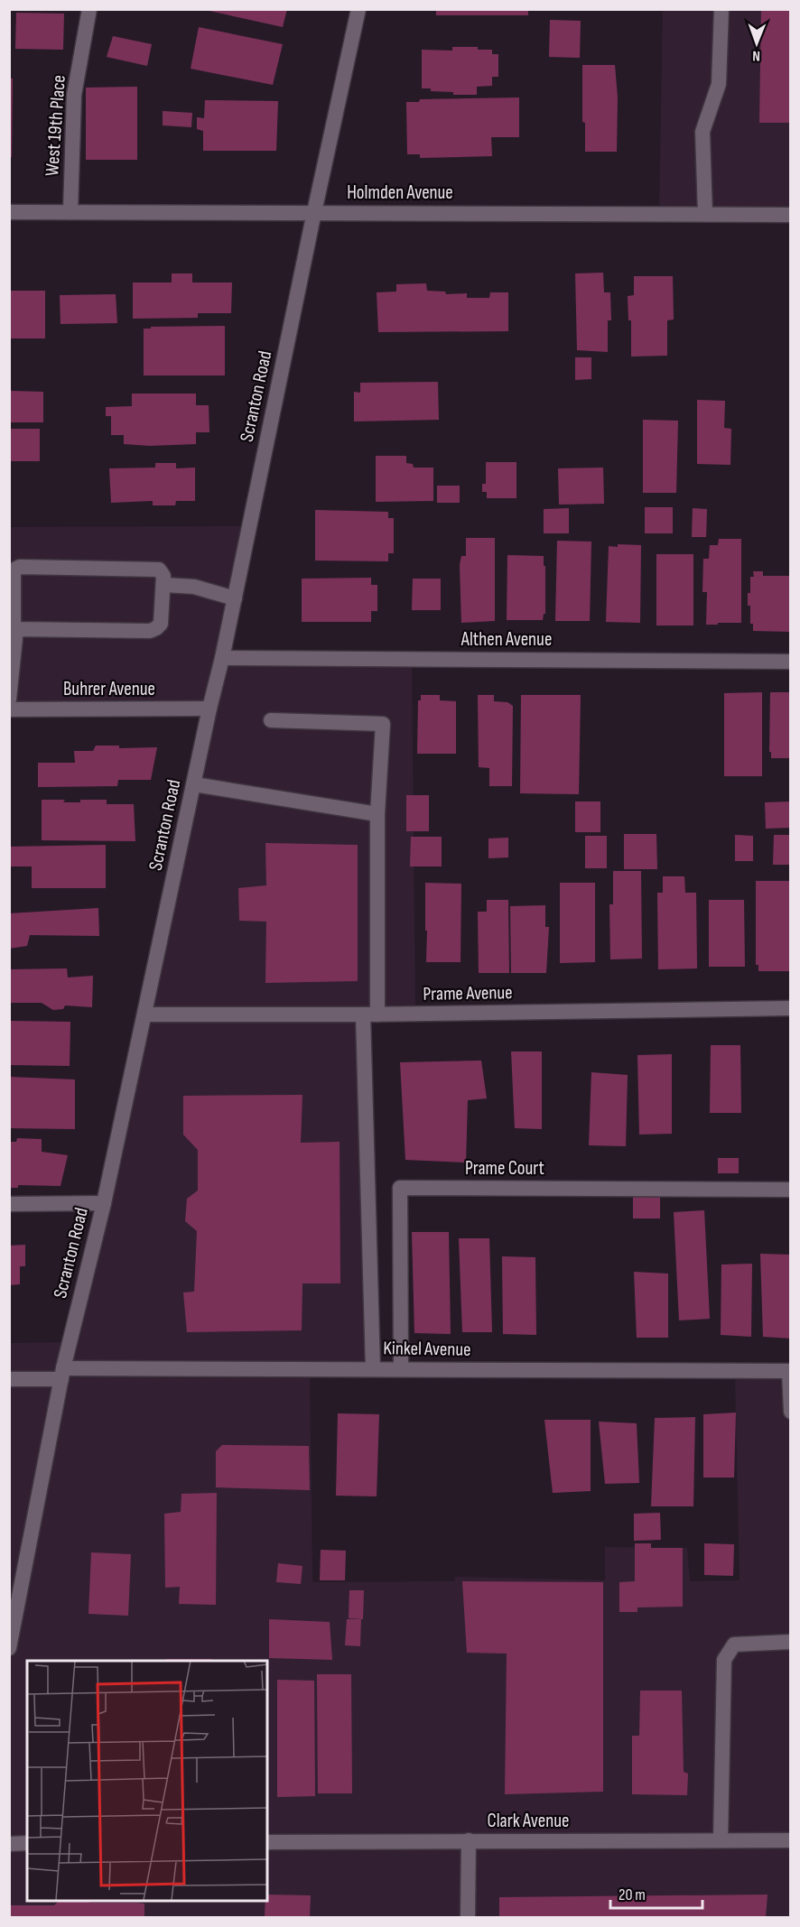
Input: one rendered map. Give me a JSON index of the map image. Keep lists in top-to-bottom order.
{
  "streets": {
    "street": [
      "West 19th Place",
      "Holmden Avenue",
      "Scranton Road",
      "Althen Avenue",
      "Buhrer Avenue",
      "Prame Avenue",
      "Prame Court",
      "Kinkel Avenue",
      "Clark Avenue"
    ]
  },
  "crossings": [
    ["West 19th Place", "Holmden Avenue"],
    ["Holmden Avenue", "Scranton Road"],
    ["Scranton Road", "Althen Avenue"],
    ["Scranton Road", "Buhrer Avenue"],
    ["Scranton Road", "Prame Avenue"],
    ["Scranton Road", "Kinkel Avenue"],
    ["Prame Court", "Kinkel Avenue"]
  ],
  "scale_bar": "20 m",
  "north": "bottom"
}
